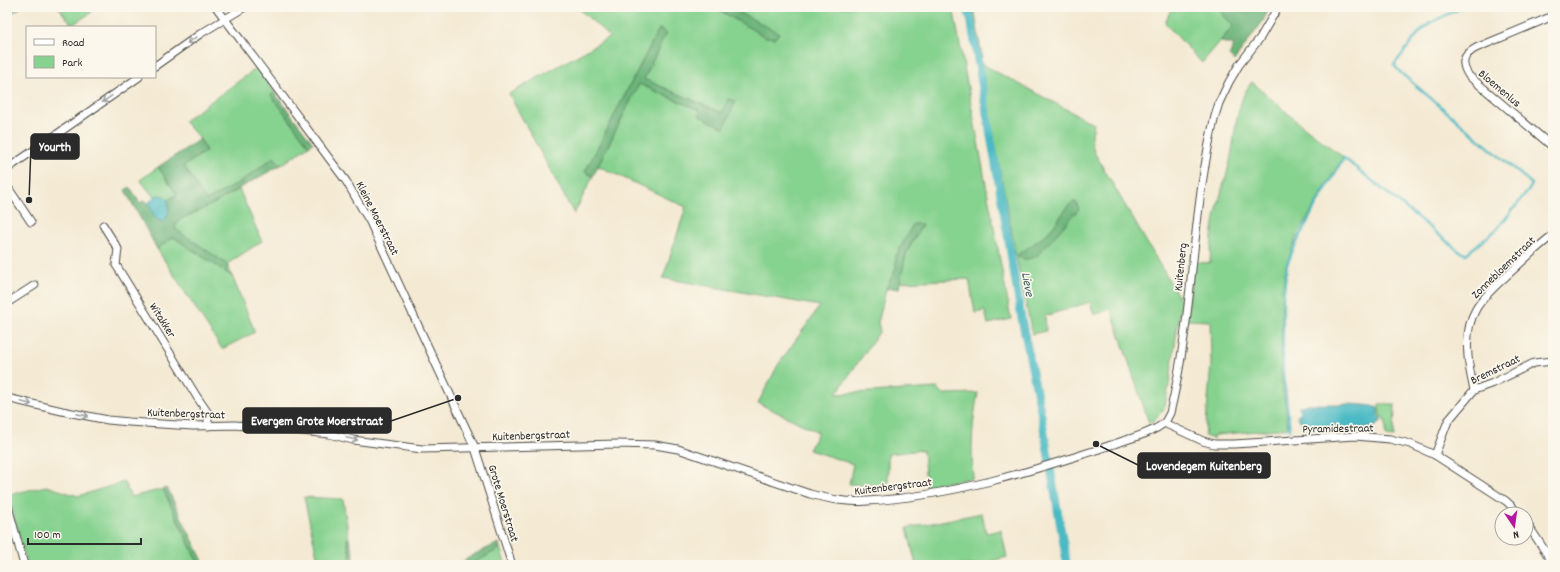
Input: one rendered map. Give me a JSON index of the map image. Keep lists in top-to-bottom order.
{
  "streets": {
    "street": [
      "Bloemenlus",
      "Kleine Moerstraat",
      "Kuitenberg",
      "Zonnebloemstraat",
      "Witakker",
      "Bremstraat",
      "Kuitenbergstraat",
      "Pyramidestraat",
      "Grote Moerstraat"
    ]
  },
  "crossings": [
    ["Kleine Moerstraat", "Kuitenbergstraat"],
    ["Kleine Moerstraat", "Grote Moerstraat"],
    ["Kuitenberg", "Kuitenbergstraat"],
    ["Kuitenberg", "Pyramidestraat"],
    ["Zonnebloemstraat", "Bremstraat"],
    ["Witakker", "Kuitenbergstraat"],
    ["Bremstraat", "Pyramidestraat"],
    ["Kuitenbergstraat", "Pyramidestraat"],
    ["Kuitenbergstraat", "Grote Moerstraat"]
  ],
  "one_way": ["Kuitenbergstraat"],
  "water": ["Lieve"],
  "places": ["Yourth", "Evergem Grote Moerstraat", "Lovendegem Kuitenberg"],
  "legend": ["Road", "Park"],
  "scale_bar": "100 m",
  "north": "bottom"
}
